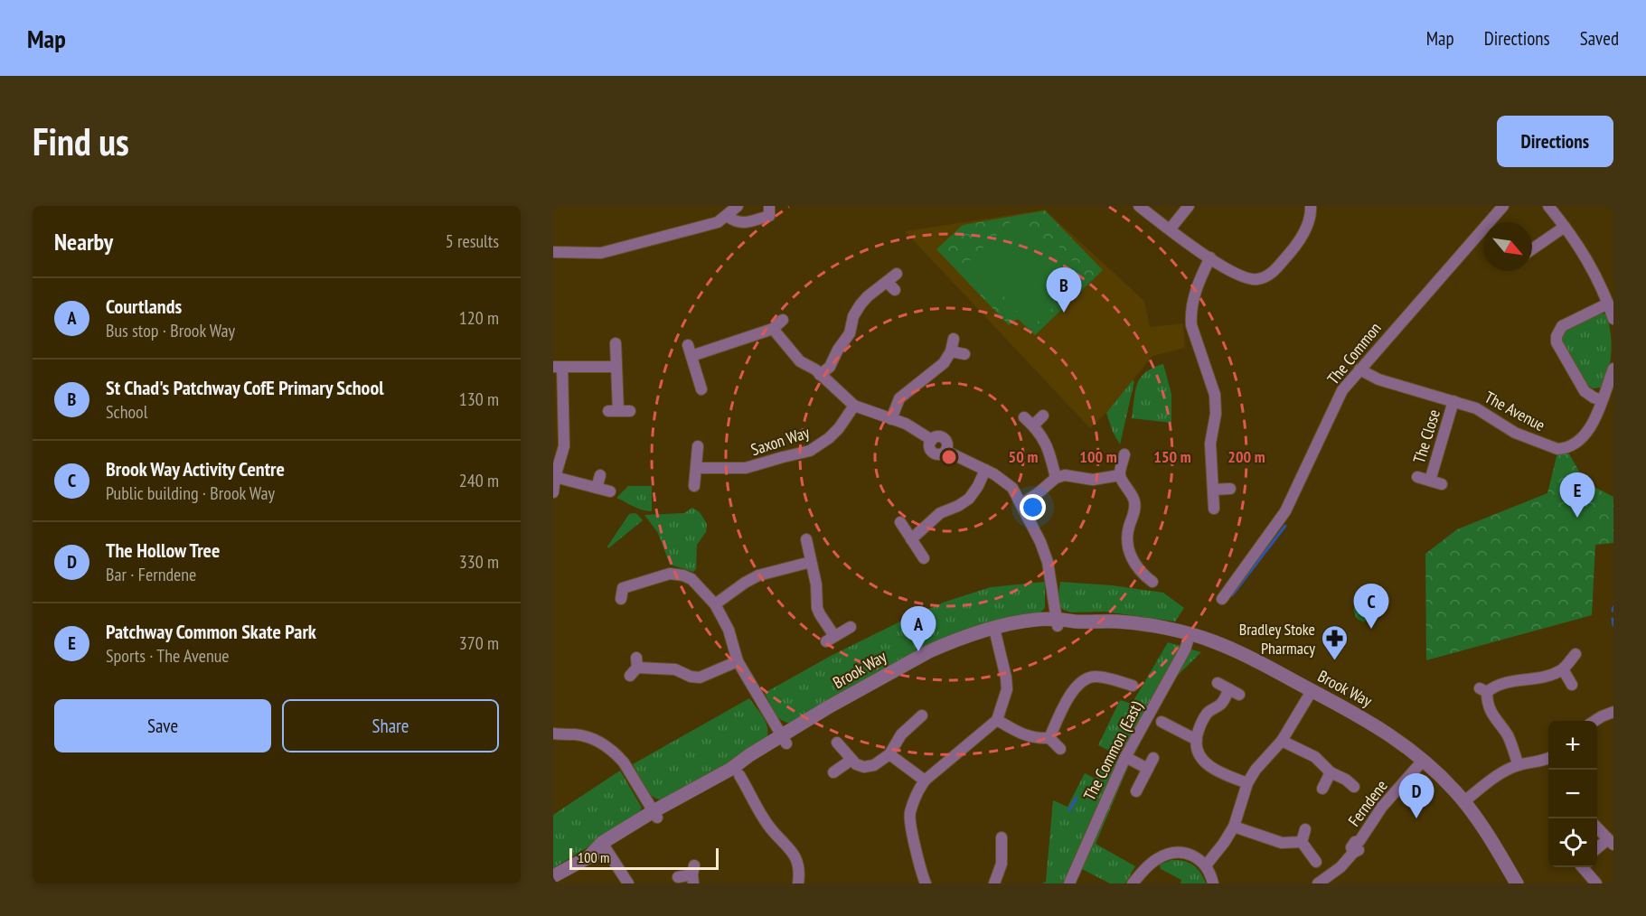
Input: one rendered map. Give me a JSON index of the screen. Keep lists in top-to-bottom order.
{
  "streets": {
    "street": [
      "The Common",
      "The Avenue",
      "The Close",
      "Saxon Way",
      "Brook Way",
      "The Common (East)",
      "Ferndene"
    ]
  },
  "crossings": [
    ["The Common", "The Avenue"],
    ["The Avenue", "The Close"],
    ["Brook Way", "The Common (East)"],
    ["Brook Way", "Ferndene"]
  ],
  "places": {
    "pharmacy": ["Bradley Stoke Pharmacy"]
  },
  "scale_bar": "100 m",
  "north": "bottom right",
  "page": {
    "header": "Map",
    "nav": ["Map", "Directions", "Saved"],
    "buttons": [
      "Directions",
      ["Save", "Share"]
    ],
    "title": "Find us",
    "heading": ["Nearby", "5 results"],
    "pins": [
      "B",
      "E",
      "C",
      "A",
      "D"
    ],
    "list": [
      {
        "mark": "A",
        "name": "Courtlands",
        "note": "Bus stop · Brook Way",
        "value": "120 m"
      },
      {
        "mark": "B",
        "name": "St Chad's Patchway CofE Primary School",
        "note": "School",
        "value": "130 m"
      },
      {
        "mark": "C",
        "name": "Brook Way Activity Centre",
        "note": "Public building · Brook Way",
        "value": "240 m"
      },
      {
        "mark": "D",
        "name": "The Hollow Tree",
        "note": "Bar · Ferndene",
        "value": "330 m"
      },
      {
        "mark": "E",
        "name": "Patchway Common Skate Park",
        "note": "Sports · The Avenue",
        "value": "370 m"
      }
    ],
    "map_buttons": ["+", "−"],
    "scale": "100 m"
  },
  "rings": [
    "50 m",
    "100 m",
    "150 m",
    "200 m"
  ]
}
